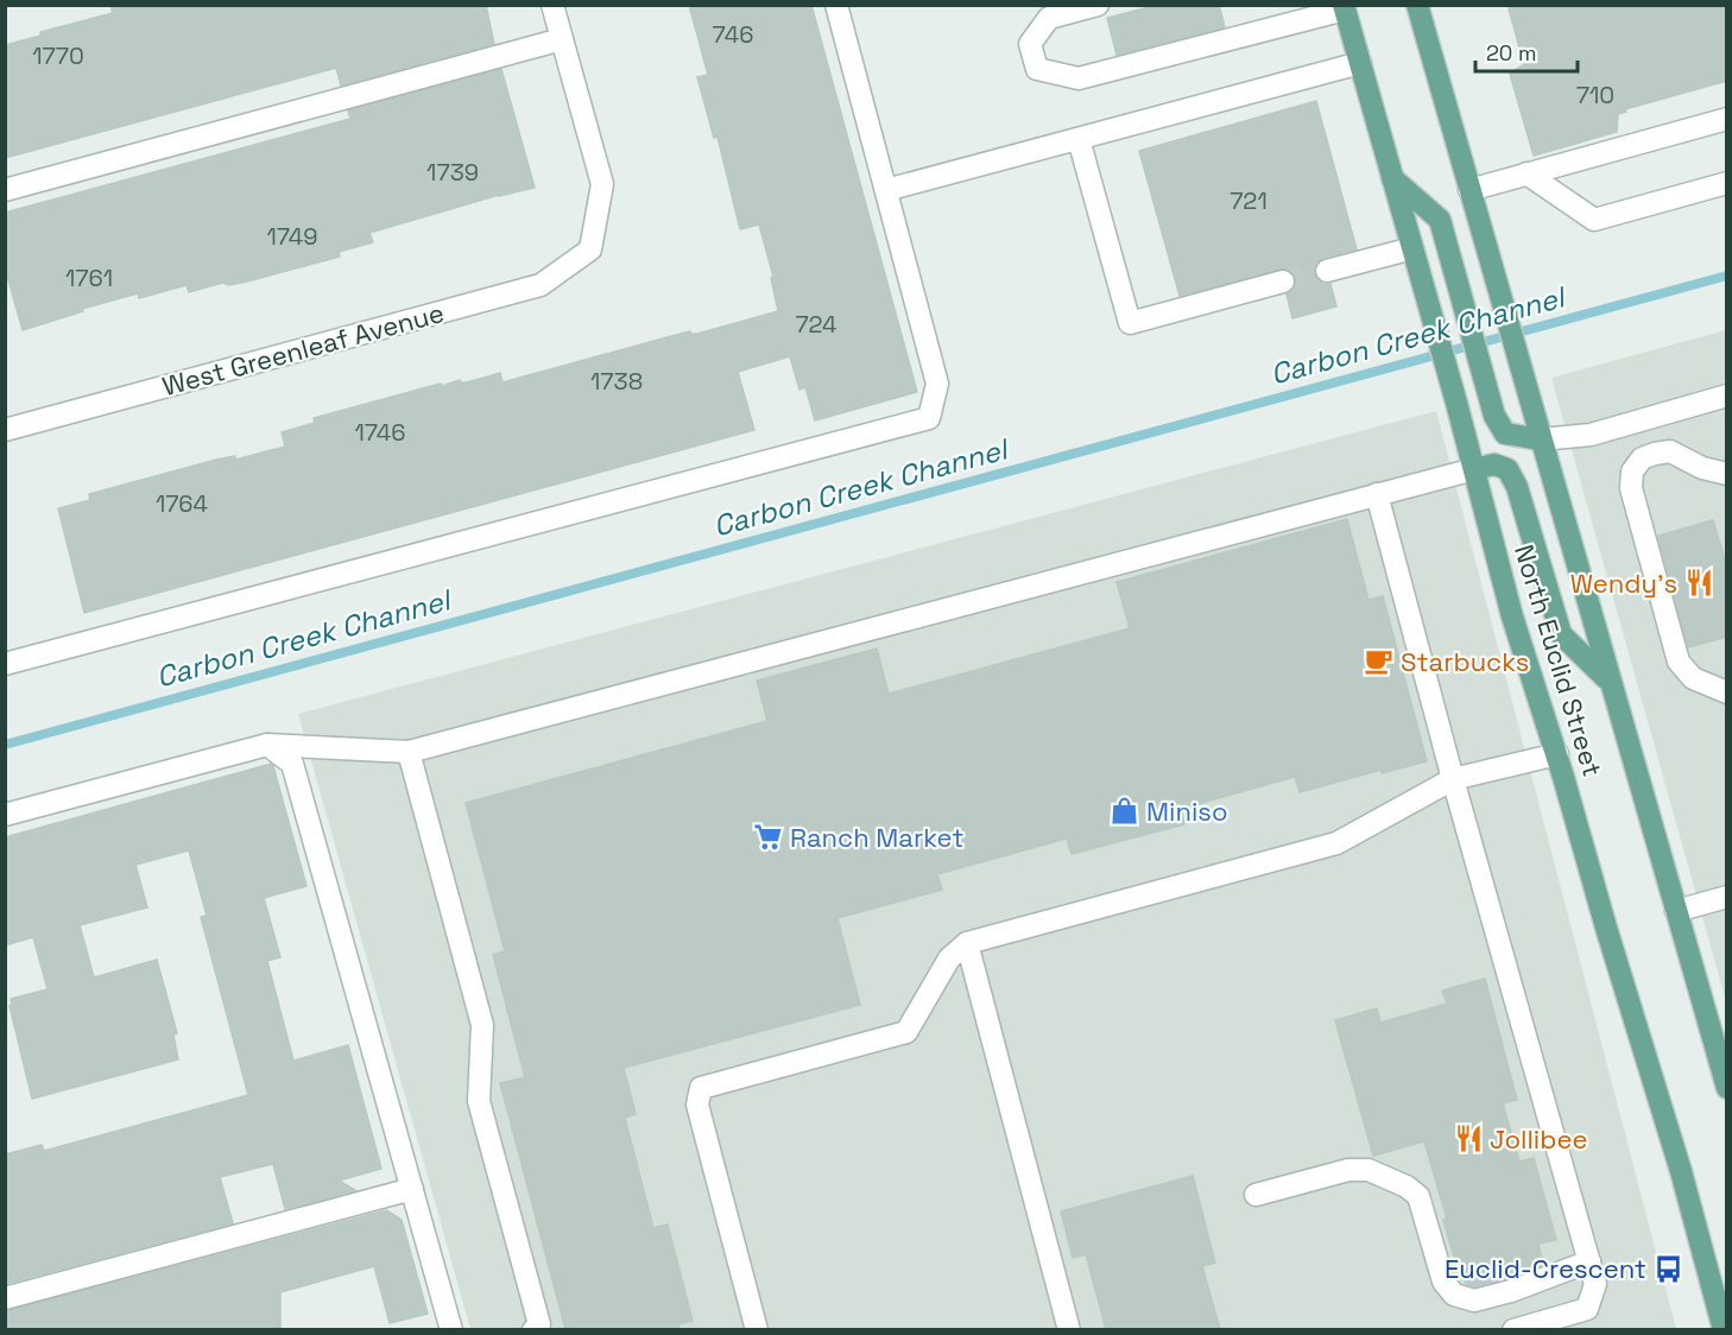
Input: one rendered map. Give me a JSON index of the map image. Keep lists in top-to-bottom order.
{
  "streets": {
    "main road": ["North Euclid Street"],
    "street": ["West Greenleaf Avenue"]
  },
  "water": ["Carbon Creek Channel"],
  "places": {
    "restaurant": ["Wendy's", "Jollibee"],
    "cafe": ["Starbucks"],
    "shop": ["Miniso"],
    "supermarket": ["Ranch Market"],
    "bus stop": ["Euclid-Crescent"]
  },
  "house_numbers": [
    "746",
    "1770",
    "710",
    "1739",
    "721",
    "1749",
    "1761",
    "724",
    "1738",
    "1746",
    "1764"
  ],
  "scale_bar": "20 m"
}
